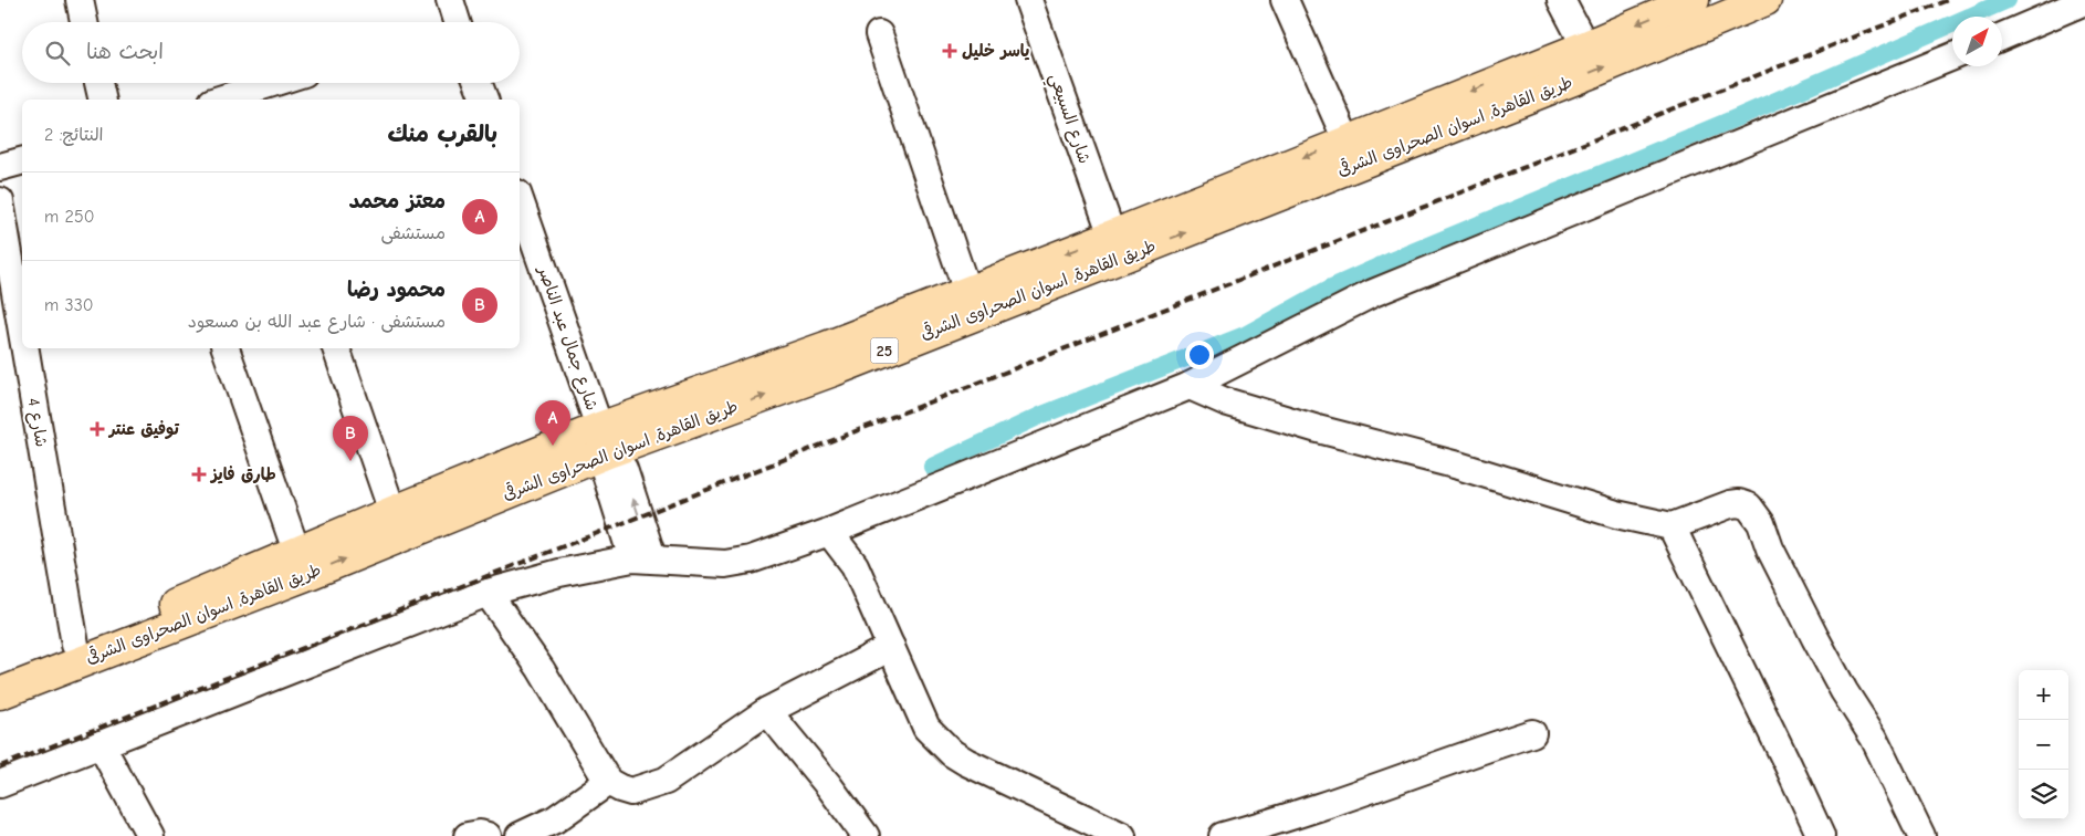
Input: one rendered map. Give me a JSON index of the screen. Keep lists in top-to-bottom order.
{
  "streets": {
    "highway": ["طريق القاهرة, اسوان الصحراوى الشرقى", "25"],
    "street": ["شارع السبيعي", "شارع جمال عبد الناصر", "شارع 4"]
  },
  "crossings": [
    ["شارع السبيعي", "طريق القاهرة, اسوان الصحراوى الشرقى"],
    ["طريق القاهرة, اسوان الصحراوى الشرقى", "شارع جمال عبد الناصر"],
    ["طريق القاهرة, اسوان الصحراوى الشرقى", "شارع 4"]
  ],
  "places": {
    "health": ["ياسر خليل", "توفيق عنتر", "طارق فايز"]
  },
  "north": "top right",
  "page": {
    "search": "ابحث هنا",
    "heading": ["بالقرب منك", "النتائج: 2"],
    "list": [
      {
        "mark": "A",
        "name": "معتز محمد",
        "note": "مستشفى",
        "value": "250 m"
      },
      {
        "mark": "B",
        "name": "محمود رضا",
        "note": "مستشفى · شارع عبد الله بن مسعود",
        "value": "330 m"
      }
    ],
    "pins": ["A", "B"],
    "map_buttons": ["+", "−"]
  }
}
